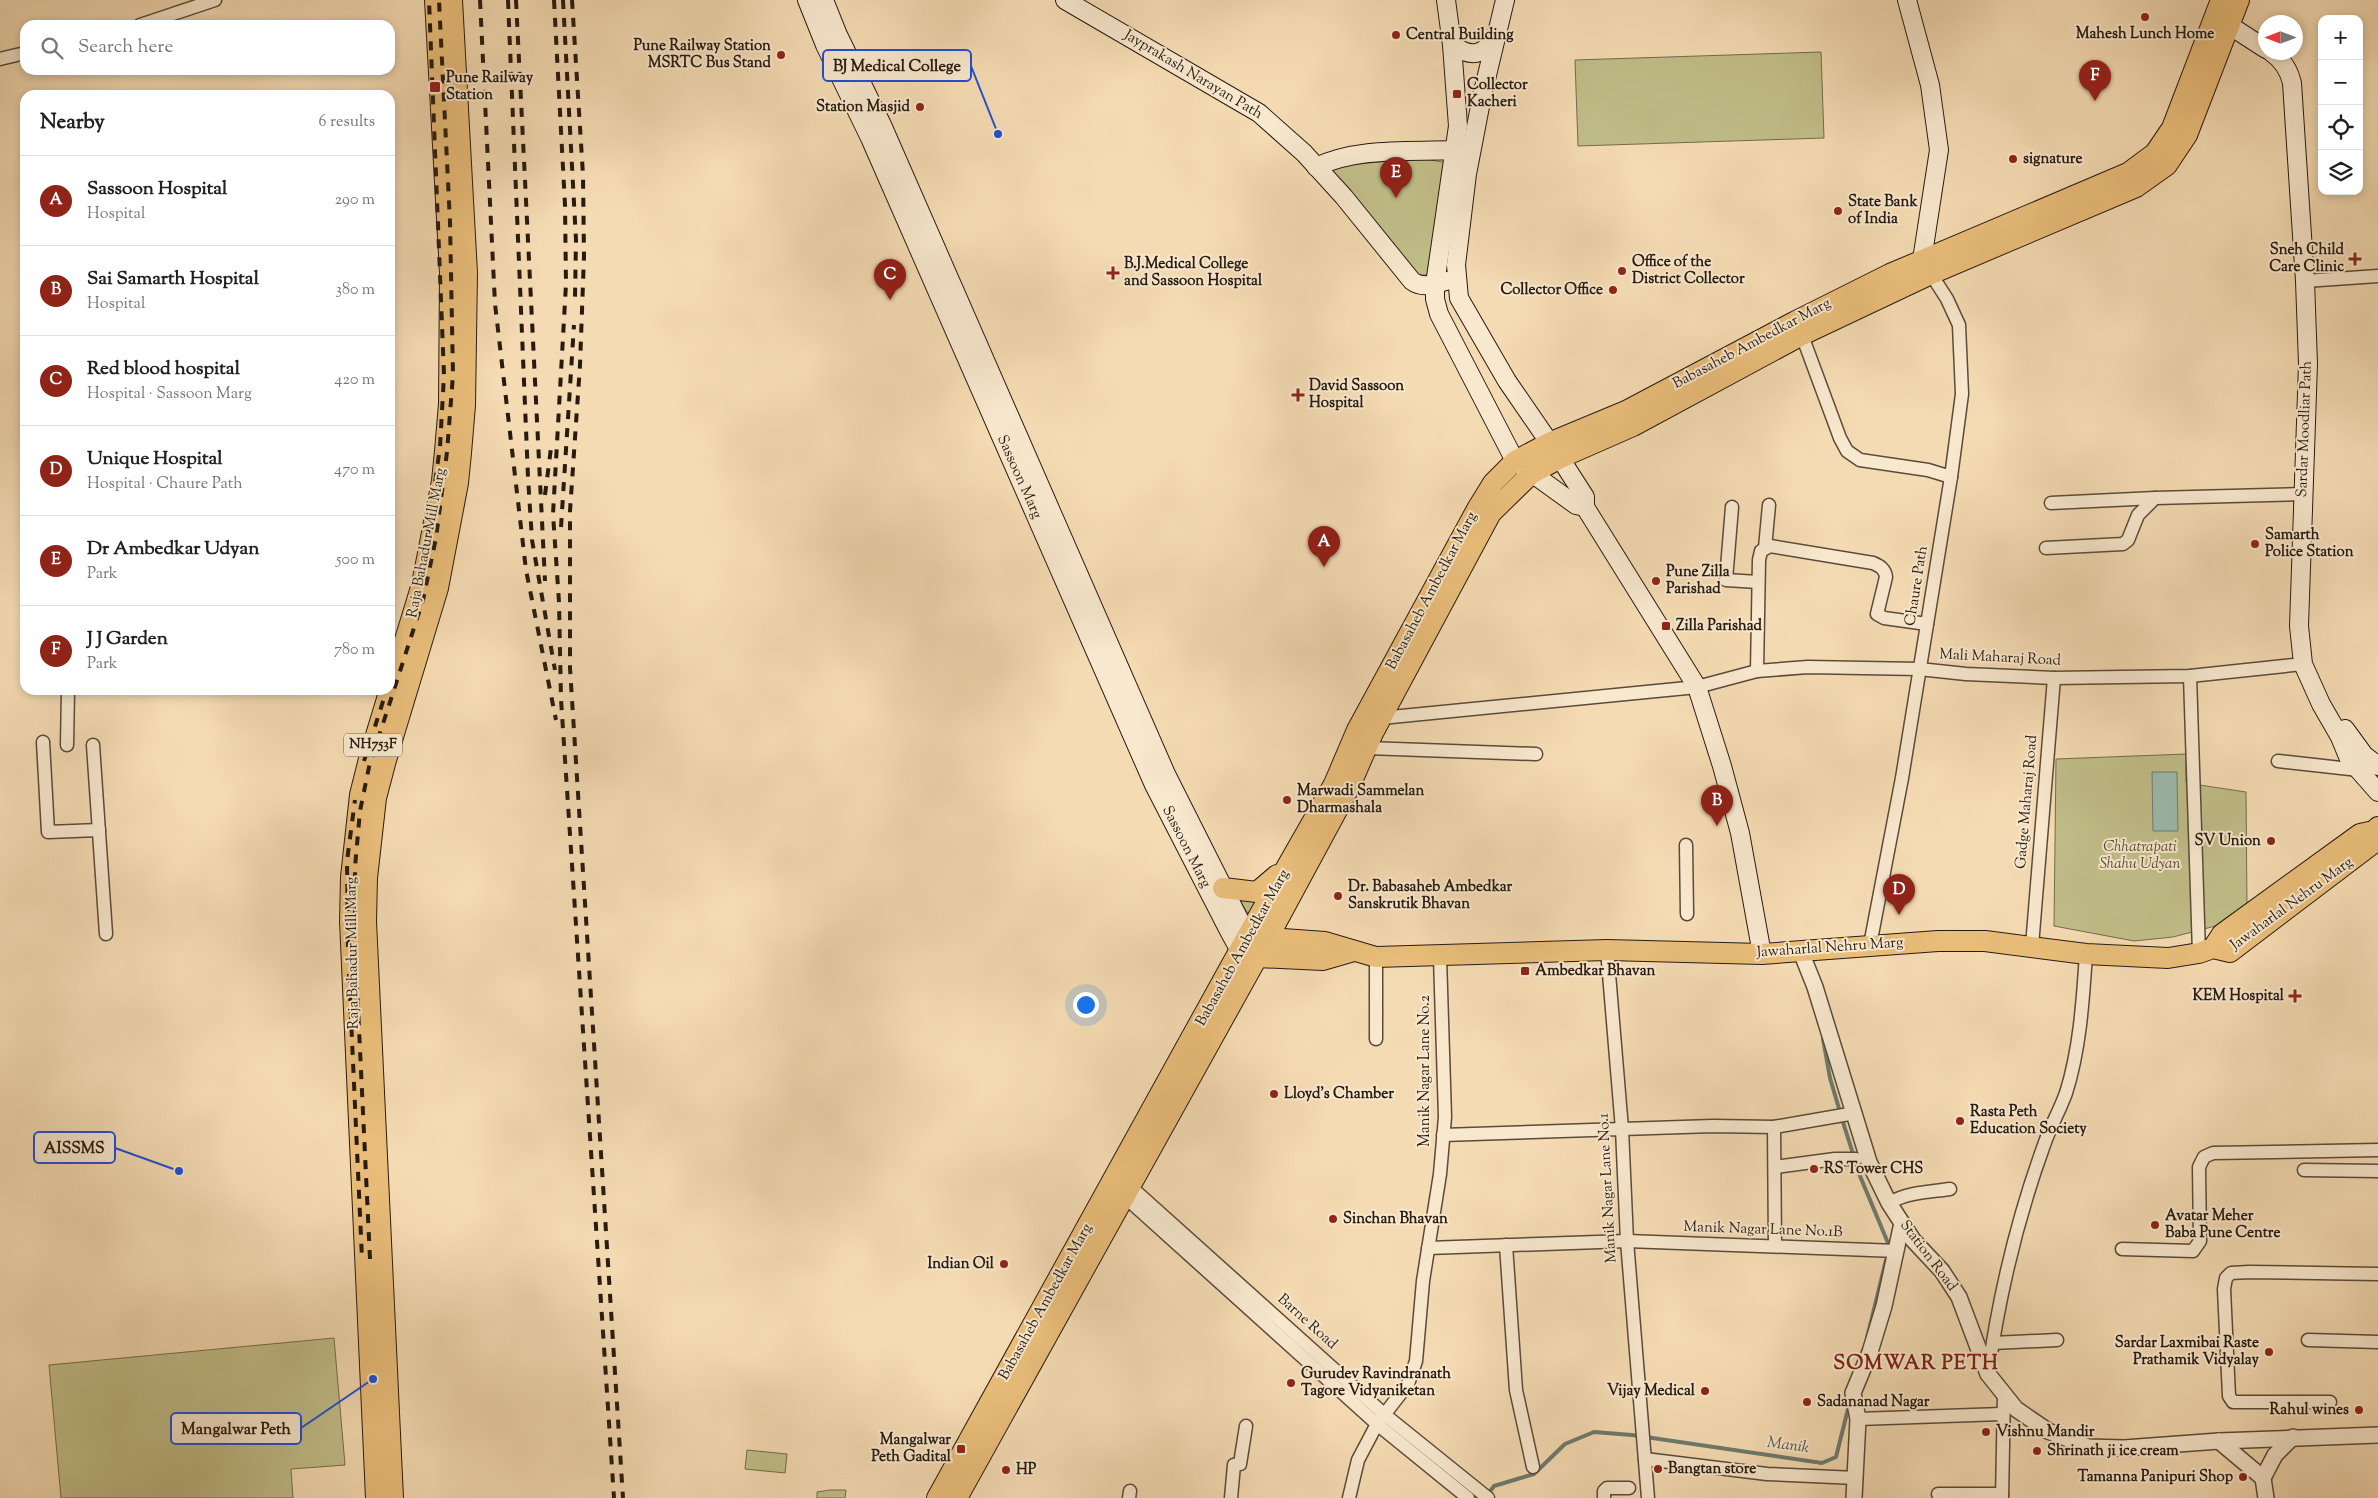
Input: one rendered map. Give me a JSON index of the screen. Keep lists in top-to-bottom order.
{
  "streets": {
    "main road": [
      "Jayprakash Narayan Path",
      "Babasaheb Ambedkar Marg",
      "Sardar Moodliar Path",
      "Sassoon Marg",
      "Raja Bahadur Mill Marg",
      "NH753F",
      "Jawaharlal Nehru Marg"
    ],
    "street": [
      "Chaure Path",
      "Mali Maharaj Road",
      "Gadge Maharaj Road",
      "Manik Nagar Lane No.2",
      "Manik Nagar Lane No.1",
      "Manik Nagar Lane No.1B",
      "Station Road",
      "Barne Road"
    ]
  },
  "crossings": [
    ["Babasaheb Ambedkar Marg", "Sassoon Marg"],
    ["Babasaheb Ambedkar Marg", "Chaure Path"],
    ["Babasaheb Ambedkar Marg", "Mali Maharaj Road"],
    ["Babasaheb Ambedkar Marg", "Jawaharlal Nehru Marg"],
    ["Babasaheb Ambedkar Marg", "Barne Road"],
    ["Sardar Moodliar Path", "Mali Maharaj Road"],
    ["Sassoon Marg", "Jawaharlal Nehru Marg"],
    ["Chaure Path", "Mali Maharaj Road"],
    ["Chaure Path", "Jawaharlal Nehru Marg"],
    ["Mali Maharaj Road", "Gadge Maharaj Road"],
    ["Gadge Maharaj Road", "Jawaharlal Nehru Marg"],
    ["Jawaharlal Nehru Marg", "Manik Nagar Lane No.2"],
    ["Jawaharlal Nehru Marg", "Manik Nagar Lane No.1"],
    ["Jawaharlal Nehru Marg", "Station Road"],
    ["Manik Nagar Lane No.2", "Manik Nagar Lane No.1B"],
    ["Manik Nagar Lane No.2", "Barne Road"],
    ["Manik Nagar Lane No.1", "Manik Nagar Lane No.1B"]
  ],
  "districts": ["SOMWAR PETH"],
  "water": ["Manik"],
  "parks": ["Chhatrapati Shahu Udyan"],
  "places": {
    "other": [
      "Mahesh Lunch Home",
      "Central Building",
      "Pune Railway Station MSRTC Bus Stand",
      "Station Masjid",
      "BJ Medical College",
      "signature",
      "State Bank of India",
      "Office of the District Collector",
      "Collector Office",
      "Samarth Police Station",
      "Pune Zilla Parishad",
      "Marwadi Sammelan Dharmashala",
      "SV Union",
      "Dr. Babasaheb Ambedkar Sanskrutik Bhavan",
      "Lloyd's Chamber",
      "Rasta Peth Education Society",
      "RS Tower CHS",
      "AISSMS",
      "Sinchan Bhavan",
      "Avatar Meher Baba Pune Centre",
      "Indian Oil",
      "Sardar Laxmibai Raste Prathamik Vidyalay",
      "Mangalwar Peth",
      "Gurudev Ravindranath Tagore Vidyaniketan",
      "Vijay Medical",
      "Sadananad Nagar",
      "Rahul wines",
      "Vishnu Mandir",
      "Shrinath ji ice cream",
      "Bangtan store",
      "HP",
      "Tamanna Panipuri Shop"
    ],
    "transit": [
      "Pune Railway Station",
      "Collector Kacheri",
      "Zilla Parishad",
      "Ambedkar Bhavan",
      "Mangalwar Peth Gadital"
    ],
    "health": [
      "Sneh Child Care Clinic",
      "B.J.Medical College and Sassoon Hospital",
      "David Sassoon Hospital",
      "KEM Hospital"
    ]
  },
  "north": "left",
  "page": {
    "map_buttons": ["+", "−"],
    "search": "Search here",
    "pins": [
      "F",
      "E",
      "C",
      "A",
      "B",
      "D"
    ],
    "heading": ["Nearby", "6 results"],
    "list": [
      {
        "mark": "A",
        "name": "Sassoon Hospital",
        "note": "Hospital",
        "value": "290 m"
      },
      {
        "mark": "B",
        "name": "Sai Samarth Hospital",
        "note": "Hospital",
        "value": "380 m"
      },
      {
        "mark": "C",
        "name": "Red blood hospital",
        "note": "Hospital · Sassoon Marg",
        "value": "420 m"
      },
      {
        "mark": "D",
        "name": "Unique Hospital",
        "note": "Hospital · Chaure Path",
        "value": "470 m"
      },
      {
        "mark": "E",
        "name": "Dr Ambedkar Udyan",
        "note": "Park",
        "value": "500 m"
      },
      {
        "mark": "F",
        "name": "J J Garden",
        "note": "Park",
        "value": "780 m"
      }
    ]
  }
}
